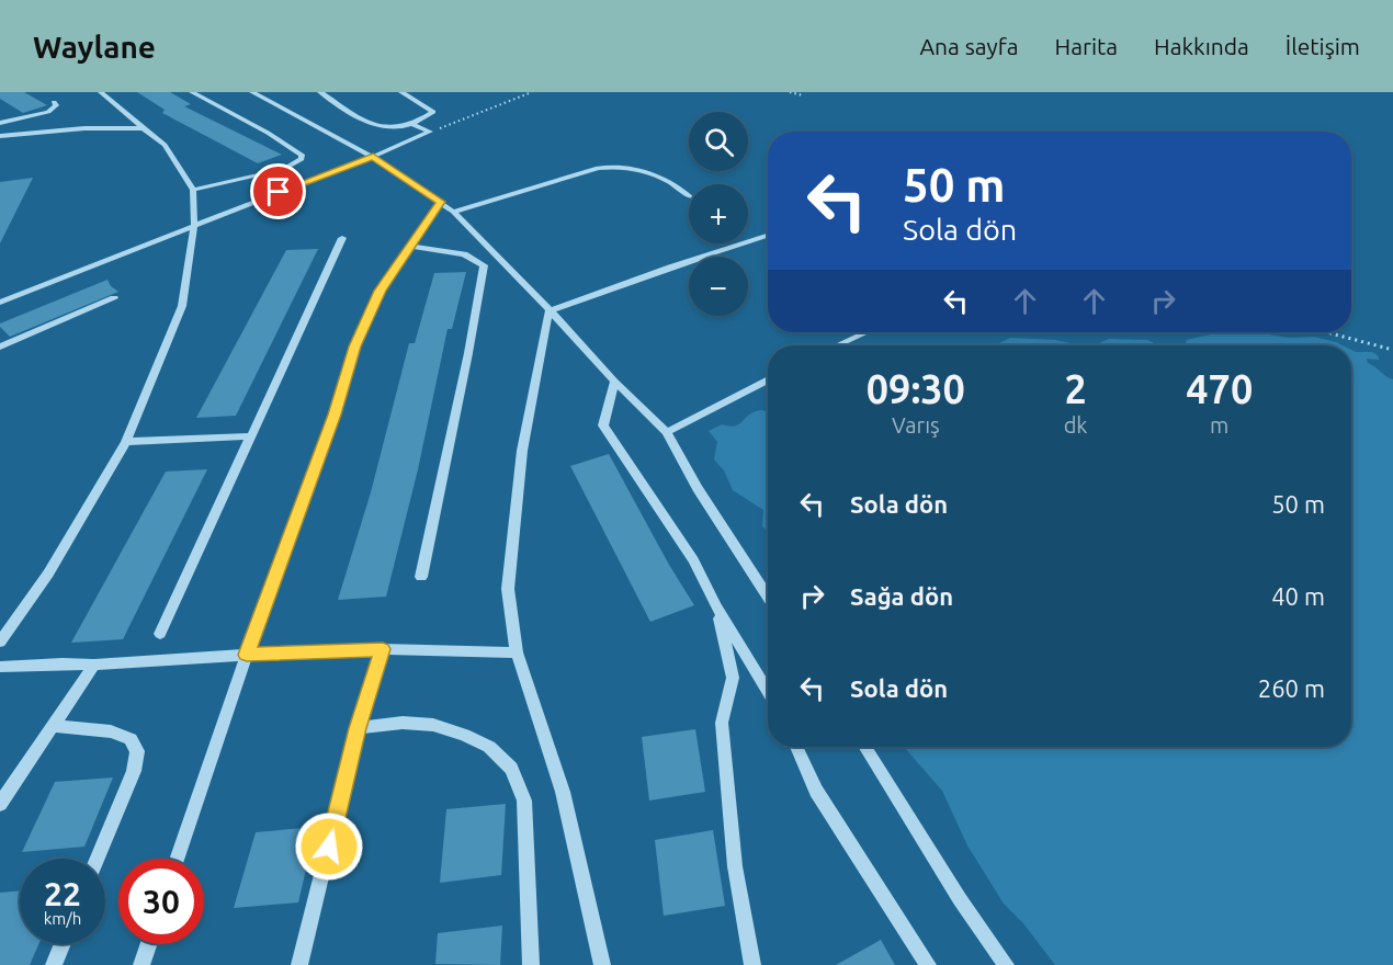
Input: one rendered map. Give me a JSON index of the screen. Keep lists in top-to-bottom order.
{
  "page": {
    "header": "Waylane",
    "nav": [
      "Ana sayfa",
      "Harita",
      "Hakkında",
      "İletişim"
    ],
    "map_buttons": ["+", "−"],
    "turn": ["50 m", "Sola dön"],
    "eta": [
      "09:30",
      "Varış",
      "2",
      "dk",
      "470",
      "m"
    ],
    "list": [
      {
        "name": "Sola dön",
        "value": "50 m"
      },
      {
        "name": "Sağa dön",
        "value": "40 m"
      },
      {
        "name": "Sola dön",
        "value": "260 m"
      }
    ],
    "speed": "22 km/h",
    "limit": "30"
  }
}
